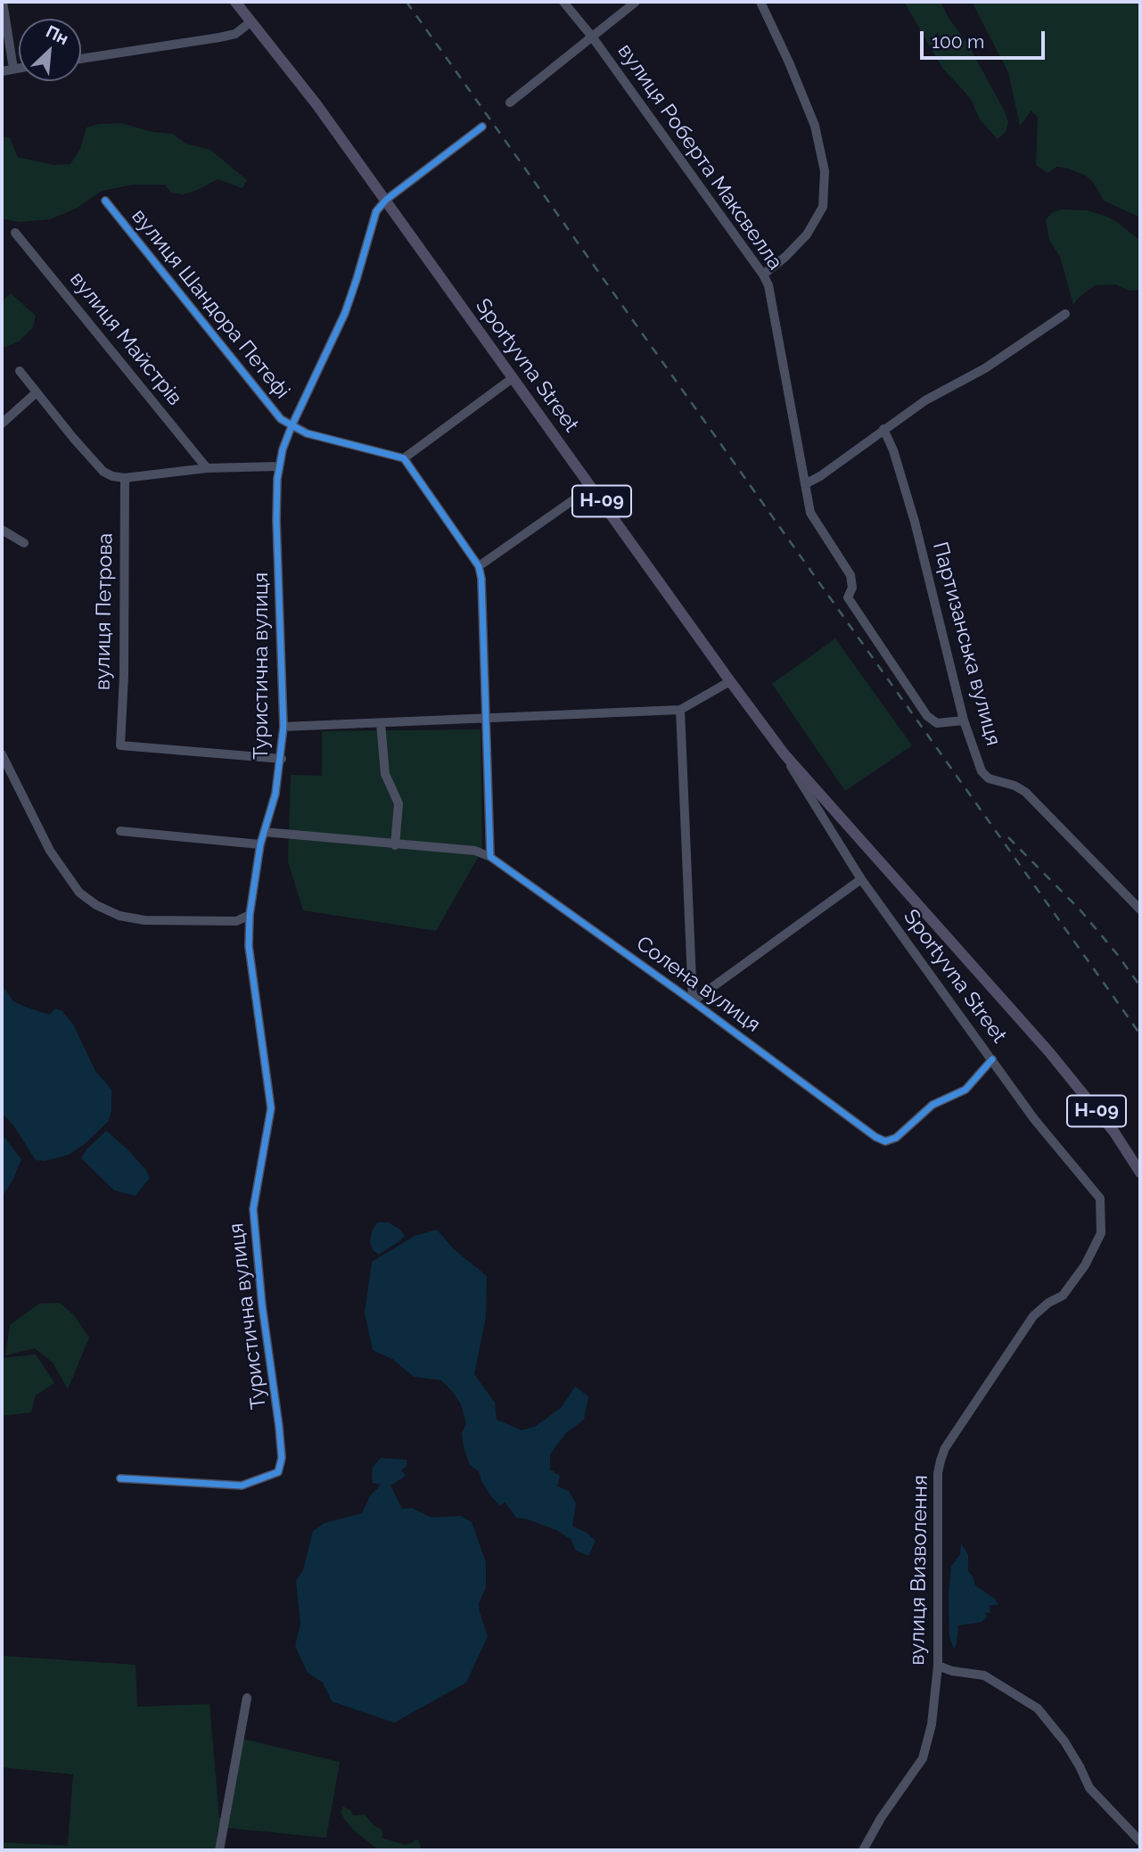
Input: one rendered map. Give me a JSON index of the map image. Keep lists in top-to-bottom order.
{
  "streets": {
    "main road": ["Sportyvna Street", "Н-09"],
    "street": [
      "вулиця Роберта Максвелла",
      "вулиця Шандора Петефі",
      "вулиця Майстрів",
      "вулиця Петрова",
      "Партизанська вулиця",
      "Туристична вулиця",
      "Солена вулиця",
      "вулиця Визволення"
    ]
  },
  "crossings": [
    ["вулиця Роберта Максвелла", "Партизанська вулиця"],
    ["вулиця Шандора Петефі", "Туристична вулиця"],
    ["Sportyvna Street", "Туристична вулиця"],
    ["Sportyvna Street", "Солена вулиця"],
    ["Sportyvna Street", "вулиця Визволення"],
    ["вулиця Петрова", "Туристична вулиця"]
  ],
  "scale_bar": "100 m",
  "north": "top right"
}
